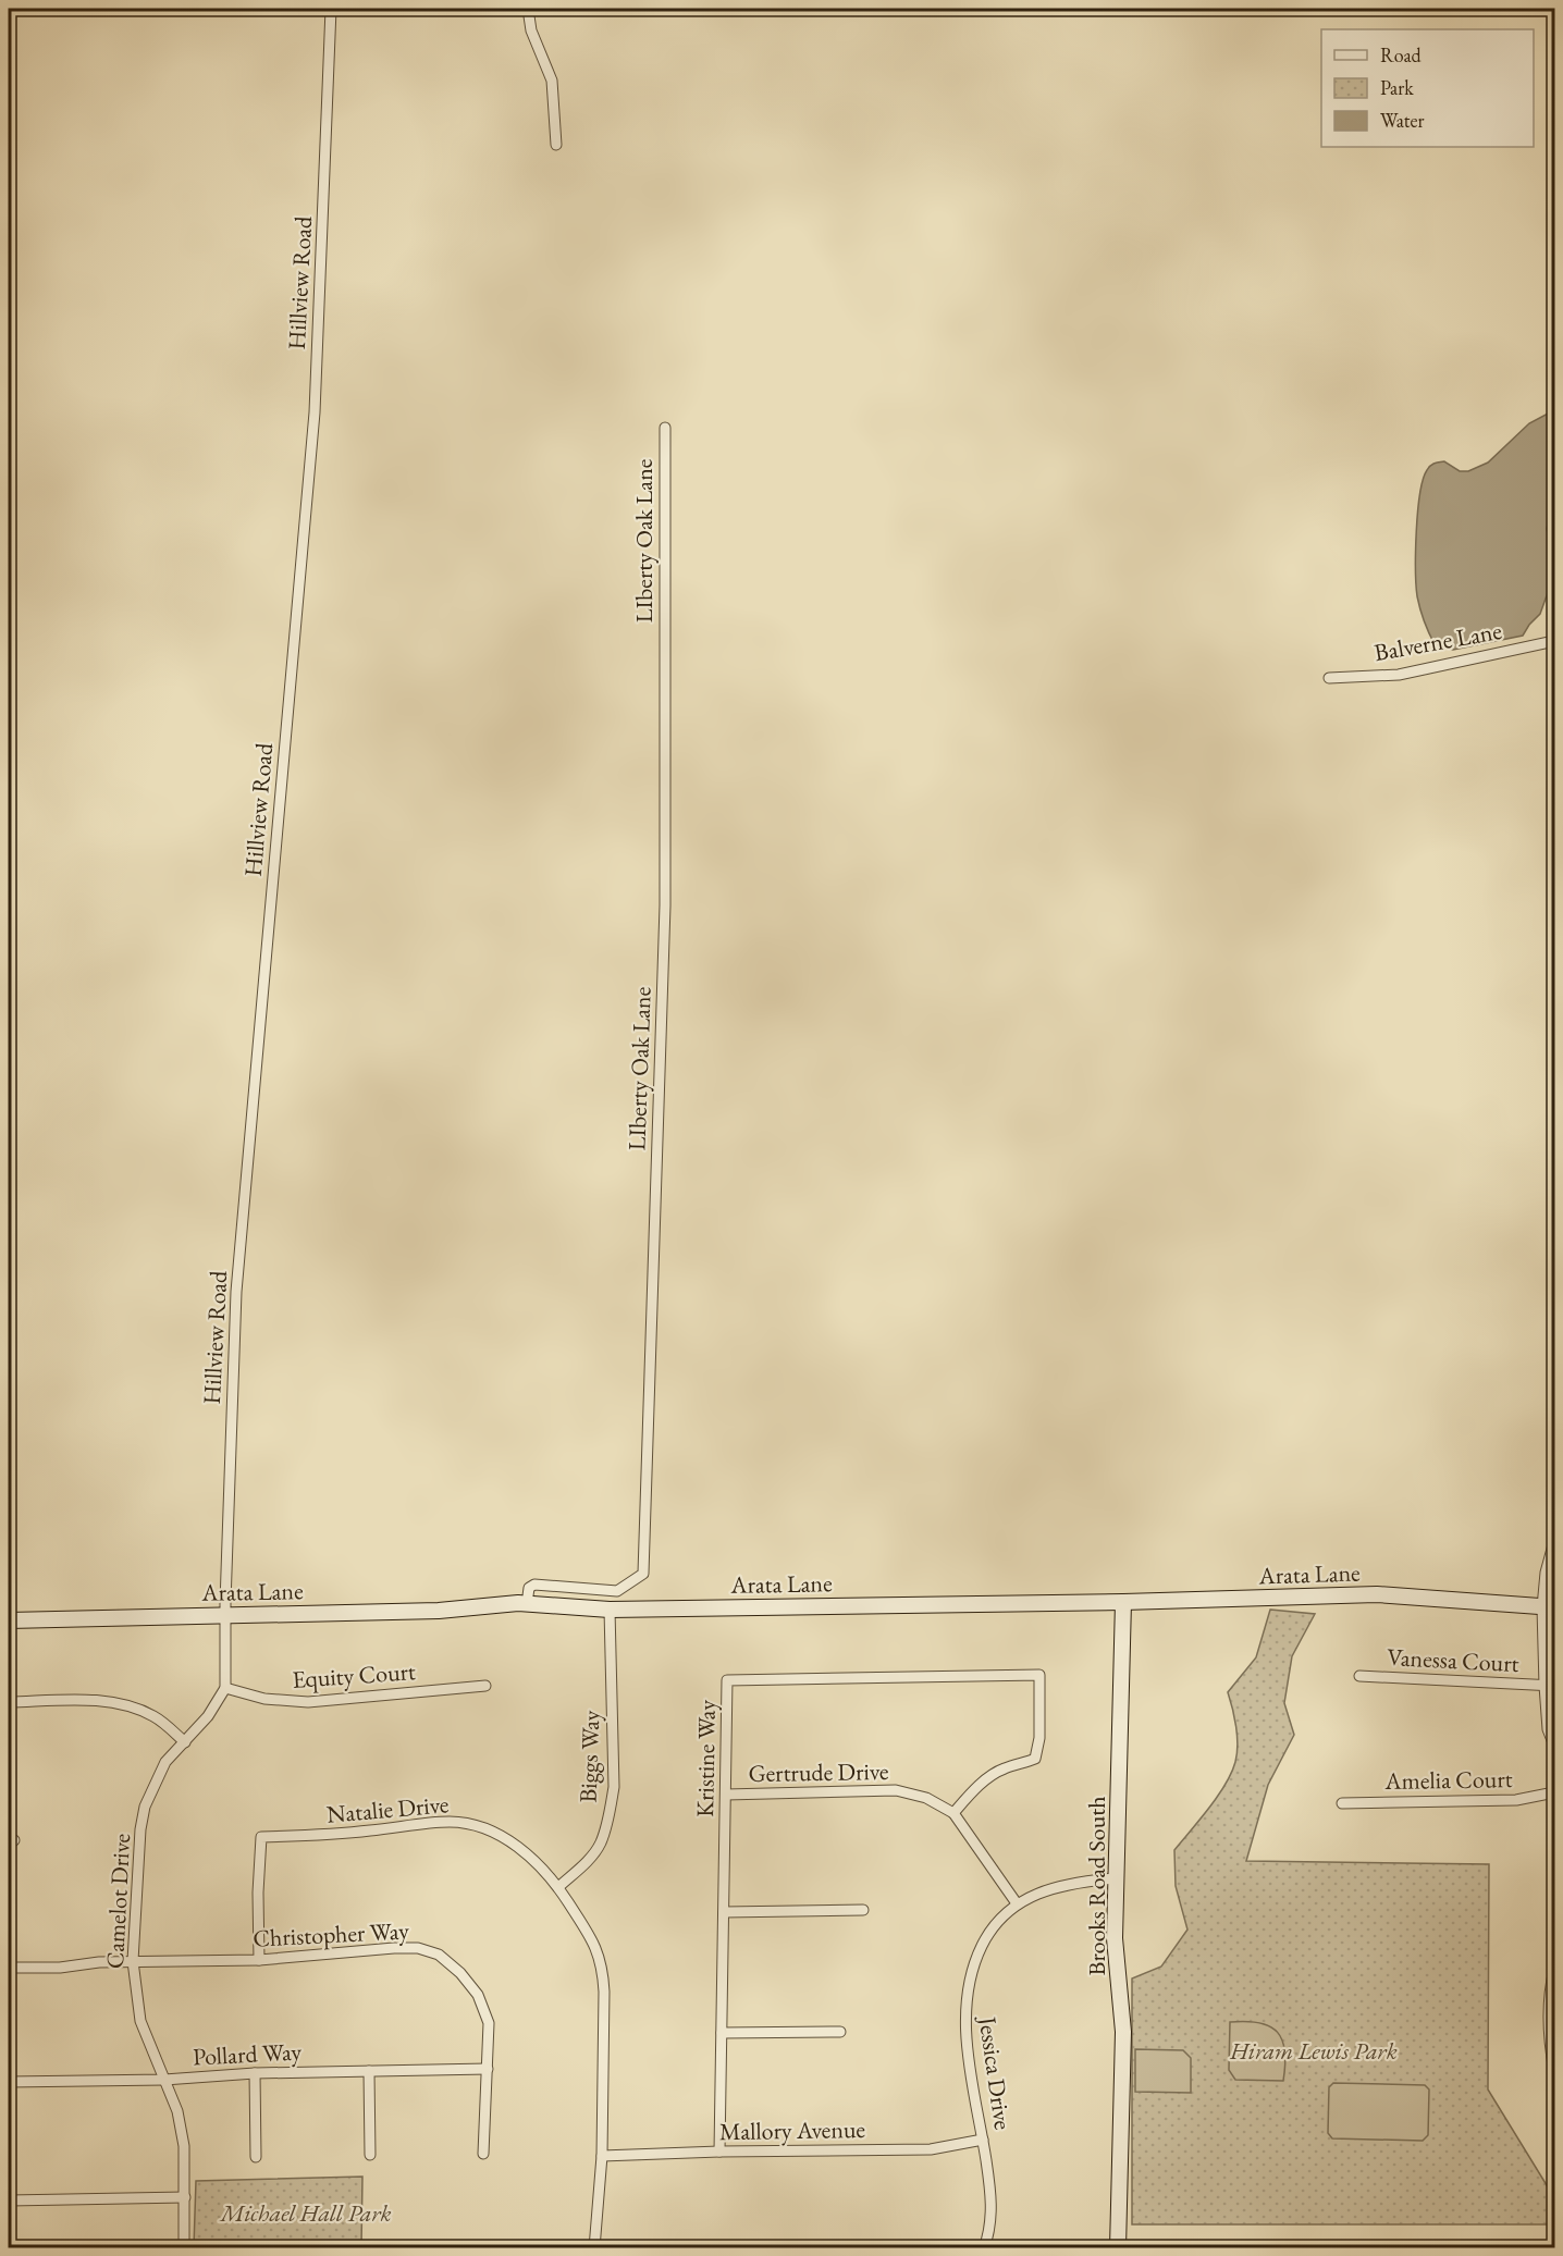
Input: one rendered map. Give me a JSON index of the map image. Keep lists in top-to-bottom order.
{
  "streets": {
    "street": [
      "Hillview Road",
      "LIberty Oak Lane",
      "Balverne Lane",
      "Arata Lane",
      "Vanessa Court",
      "Equity Court",
      "Biggs Way",
      "Kristine Way",
      "Gertrude Drive",
      "Amelia Court",
      "Natalie Drive",
      "Brooks Road South",
      "Camelot Drive",
      "Christopher Way",
      "Pollard Way",
      "Jessica Drive",
      "Mallory Avenue"
    ]
  },
  "crossings": [
    ["Hillview Road", "Arata Lane"],
    ["LIberty Oak Lane", "Arata Lane"],
    ["Arata Lane", "Biggs Way"],
    ["Arata Lane", "Brooks Road South"],
    ["Equity Court", "Camelot Drive"],
    ["Biggs Way", "Natalie Drive"],
    ["Kristine Way", "Gertrude Drive"],
    ["Kristine Way", "Mallory Avenue"],
    ["Gertrude Drive", "Jessica Drive"],
    ["Natalie Drive", "Christopher Way"],
    ["Natalie Drive", "Mallory Avenue"],
    ["Brooks Road South", "Jessica Drive"],
    ["Camelot Drive", "Christopher Way"],
    ["Camelot Drive", "Pollard Way"],
    ["Christopher Way", "Pollard Way"],
    ["Jessica Drive", "Mallory Avenue"]
  ],
  "parks": ["Hiram Lewis Park", "Michael Hall Park"],
  "legend": ["Road", "Park", "Water"]
}
